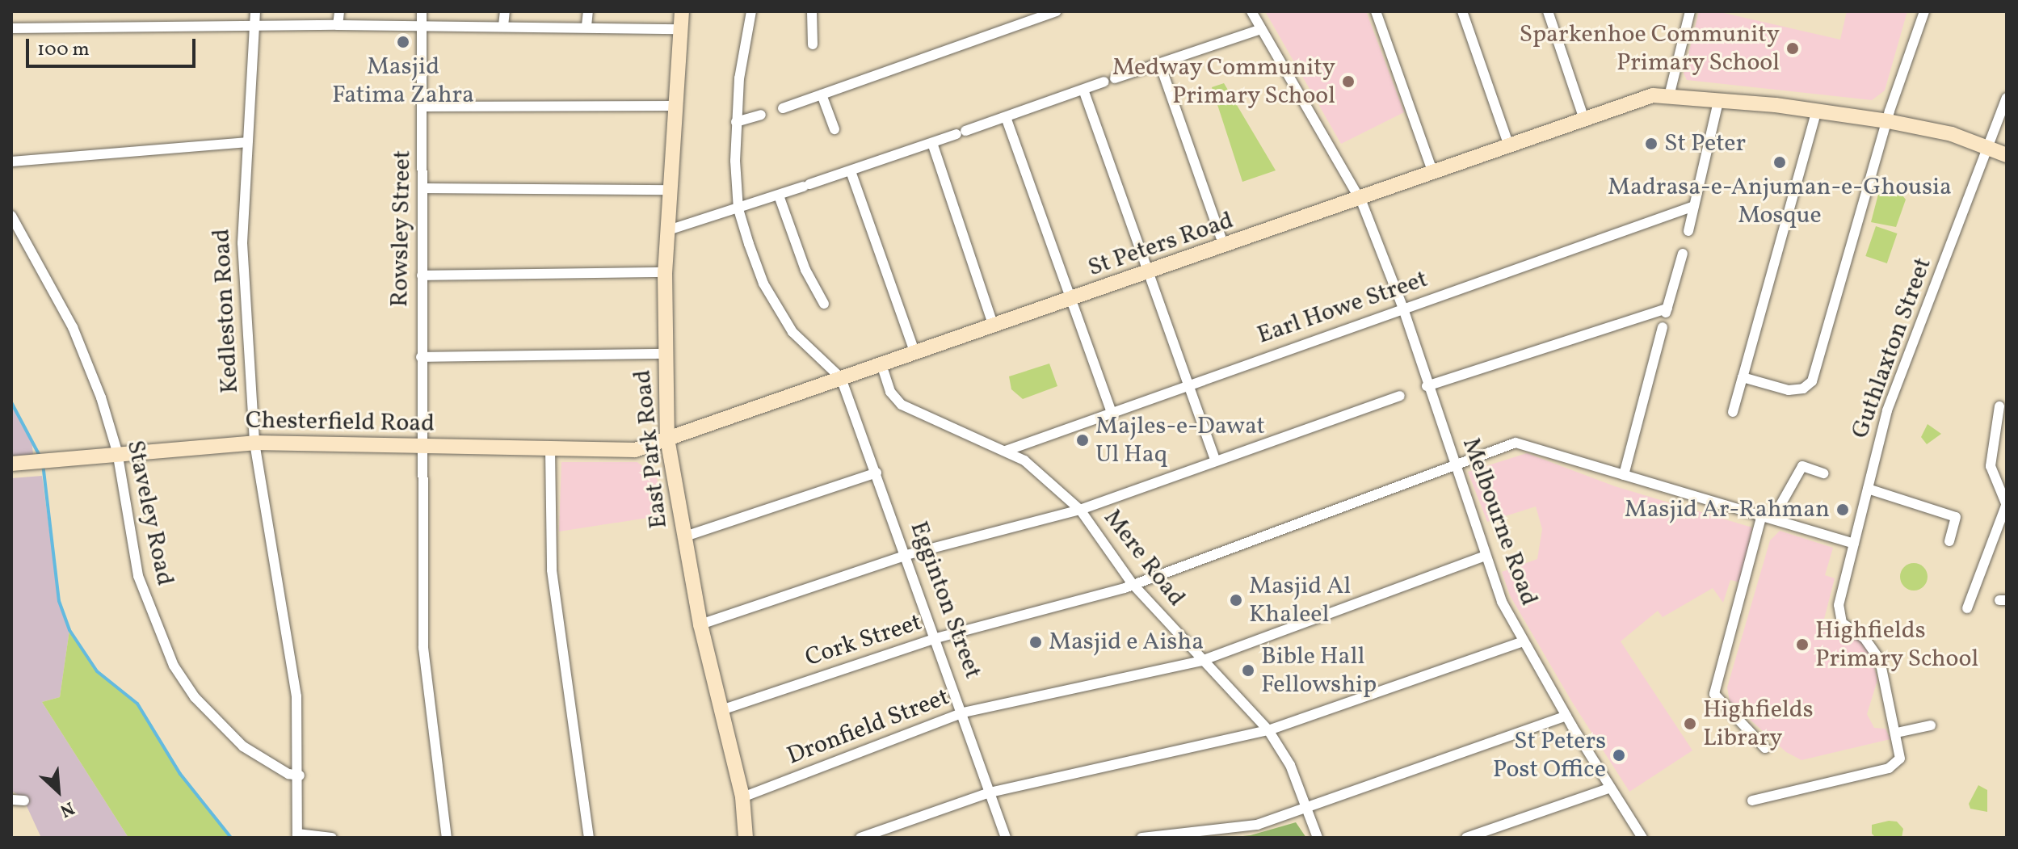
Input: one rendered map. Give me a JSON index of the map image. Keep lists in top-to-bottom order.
{
  "streets": {
    "street": [
      "Rowsley Street",
      "St Peters Road",
      "Earl Howe Street",
      "Kedleston Road",
      "Guthlaxton Street",
      "Chesterfield Road",
      "East Park Road",
      "Staveley Road",
      "Melbourne Road",
      "Mere Road",
      "Egginton Street",
      "Cork Street",
      "Dronfield Street"
    ]
  },
  "crossings": [
    ["Rowsley Street", "Chesterfield Road"],
    ["St Peters Road", "Chesterfield Road"],
    ["St Peters Road", "East Park Road"],
    ["St Peters Road", "Melbourne Road"],
    ["St Peters Road", "Mere Road"],
    ["St Peters Road", "Egginton Street"],
    ["Earl Howe Street", "Melbourne Road"],
    ["Earl Howe Street", "Mere Road"],
    ["Kedleston Road", "Chesterfield Road"],
    ["Kedleston Road", "Staveley Road"],
    ["Guthlaxton Street", "Cork Street"],
    ["Chesterfield Road", "East Park Road"],
    ["Chesterfield Road", "Staveley Road"],
    ["East Park Road", "Cork Street"],
    ["East Park Road", "Dronfield Street"],
    ["Melbourne Road", "Cork Street"],
    ["Melbourne Road", "Dronfield Street"],
    ["Mere Road", "Cork Street"],
    ["Mere Road", "Dronfield Street"],
    ["Egginton Street", "Cork Street"],
    ["Egginton Street", "Dronfield Street"]
  ],
  "places": [
    "Masjid Fatima Zahra",
    "Sparkenhoe Community Primary School",
    "Medway Community Primary School",
    "St Peter",
    "Madrasa-e-Anjuman-e-Ghousia Mosque",
    "Majles-e-Dawat Ul Haq",
    "Masjid Ar-Rahman",
    "Masjid Al Khaleel",
    "Masjid e Aisha",
    "Highfields Primary School",
    "Bible Hall Fellowship",
    "Highfields Library",
    "St Peters Post Office"
  ],
  "scale_bar": "100 m",
  "north": "bottom right"
}
